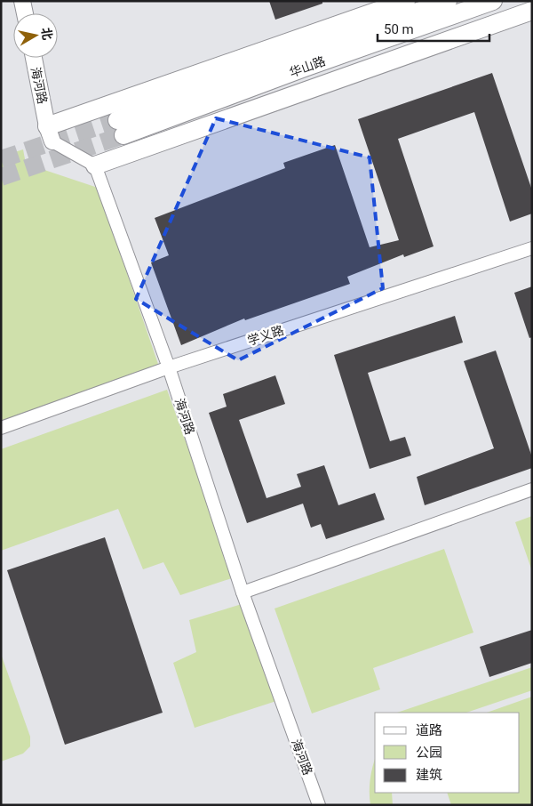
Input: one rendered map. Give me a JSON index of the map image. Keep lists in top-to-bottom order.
{
  "streets": {
    "main road": ["华山路"],
    "street": ["海河路", "学义路"]
  },
  "crossings": [
    ["海河路", "学义路"]
  ],
  "legend": ["道路", "公园", "建筑"],
  "scale_bar": "50 m",
  "north": "right"
}
